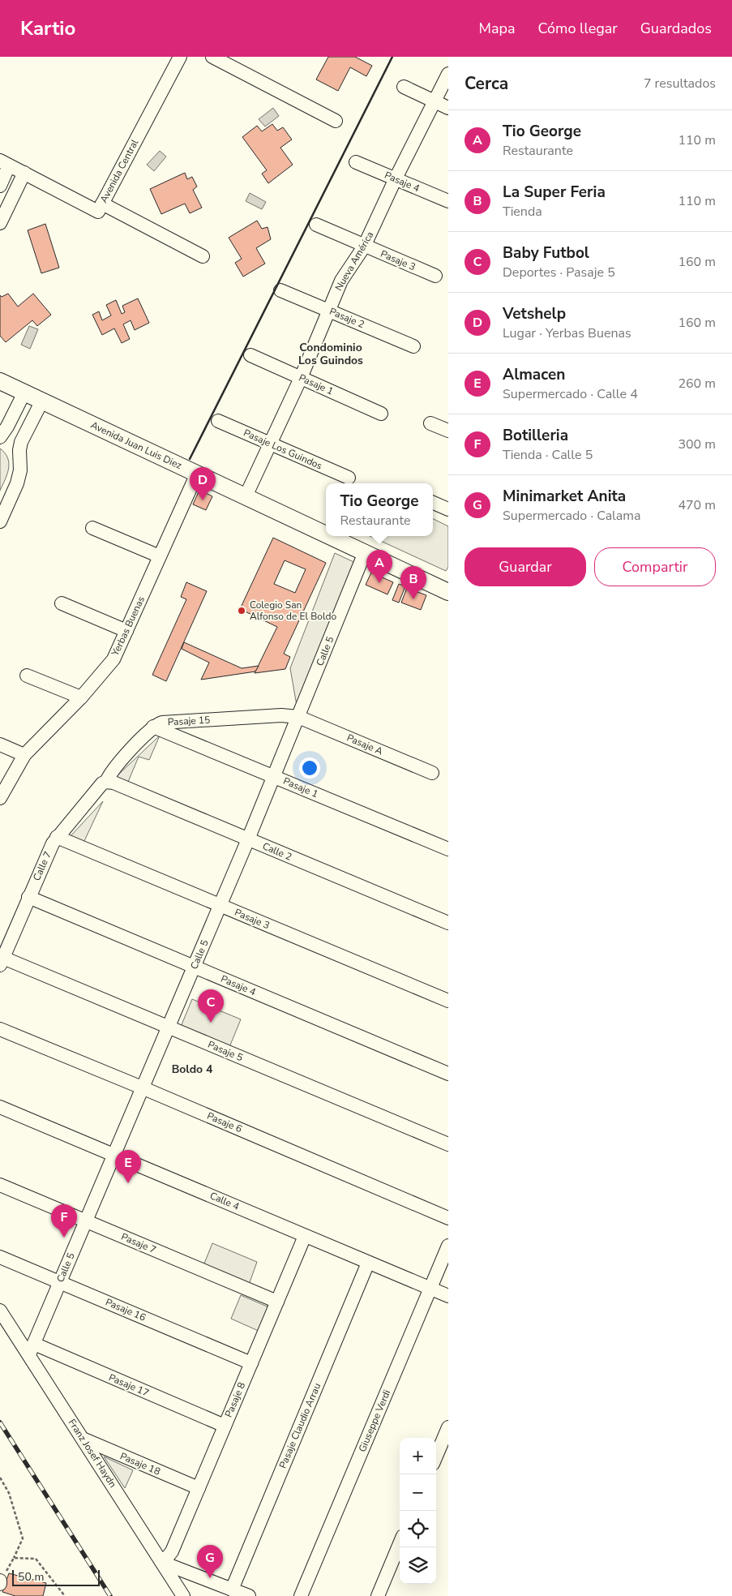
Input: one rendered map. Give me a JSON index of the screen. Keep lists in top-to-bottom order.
{
  "streets": {
    "main road": ["Avenida Juan Luis Diez"],
    "street": [
      "Avenida Central",
      "Pasaje 4",
      "Pasaje 3",
      "Nueva América",
      "Pasaje 2",
      "Pasaje 1",
      "Pasaje Los Guindos",
      "Yerbas Buenas",
      "Calle 5",
      "Pasaje 15",
      "Pasaje A",
      "Calle 2",
      "Calle 7",
      "Pasaje 5",
      "Pasaje 6",
      "Calle 4",
      "Pasaje 7",
      "Pasaje 16",
      "Pasaje 17",
      "Pasaje 8",
      "Giuseppe Verdi",
      "Pasaje Claudio Arrau",
      "Franz Josef Haydn",
      "Pasaje 18"
    ]
  },
  "crossings": [
    ["Pasaje 4", "Nueva América"],
    ["Pasaje 4", "Calle 5"],
    ["Pasaje 4", "Calle 7"],
    ["Pasaje 3", "Nueva América"],
    ["Pasaje 3", "Calle 5"],
    ["Pasaje 3", "Calle 7"],
    ["Nueva América", "Pasaje 2"],
    ["Nueva América", "Pasaje 1"],
    ["Nueva América", "Avenida Juan Luis Diez"],
    ["Nueva América", "Pasaje Los Guindos"],
    ["Pasaje 1", "Calle 5"],
    ["Pasaje 1", "Pasaje 15"],
    ["Avenida Juan Luis Diez", "Yerbas Buenas"],
    ["Avenida Juan Luis Diez", "Calle 5"],
    ["Calle 5", "Pasaje 15"],
    ["Calle 5", "Pasaje A"],
    ["Calle 5", "Calle 2"],
    ["Calle 5", "Pasaje 5"],
    ["Calle 5", "Pasaje 6"],
    ["Calle 5", "Calle 4"],
    ["Calle 5", "Pasaje 7"],
    ["Calle 5", "Pasaje 16"],
    ["Calle 5", "Pasaje 17"],
    ["Calle 5", "Franz Josef Haydn"],
    ["Pasaje 15", "Pasaje A"],
    ["Pasaje 15", "Calle 2"],
    ["Pasaje 15", "Calle 7"],
    ["Calle 2", "Calle 7"],
    ["Calle 7", "Pasaje 5"],
    ["Calle 4", "Pasaje 8"],
    ["Calle 4", "Giuseppe Verdi"],
    ["Calle 4", "Pasaje Claudio Arrau"],
    ["Pasaje 7", "Pasaje 8"],
    ["Pasaje 16", "Pasaje 8"],
    ["Pasaje 17", "Pasaje 8"],
    ["Pasaje 17", "Franz Josef Haydn"],
    ["Pasaje 8", "Franz Josef Haydn"],
    ["Pasaje 8", "Pasaje 18"],
    ["Franz Josef Haydn", "Pasaje 18"]
  ],
  "districts": ["Condominio Los Guindos", "Boldo 4"],
  "places": ["Colegio San Alfonso de El Boldo"],
  "scale_bar": "50 m",
  "page": {
    "header": "Kartio",
    "nav": ["Mapa", "Cómo llegar", "Guardados"],
    "heading": ["Cerca", "7 resultados"],
    "list": [
      {
        "mark": "A",
        "name": "Tio George",
        "note": "Restaurante",
        "value": "110 m"
      },
      {
        "mark": "B",
        "name": "La Super Feria",
        "note": "Tienda",
        "value": "110 m"
      },
      {
        "mark": "C",
        "name": "Baby Futbol",
        "note": "Deportes · Pasaje 5",
        "value": "160 m"
      },
      {
        "mark": "D",
        "name": "Vetshelp",
        "note": "Lugar · Yerbas Buenas",
        "value": "160 m"
      },
      {
        "mark": "E",
        "name": "Almacen",
        "note": "Supermercado · Calle 4",
        "value": "260 m"
      },
      {
        "mark": "F",
        "name": "Botilleria",
        "note": "Tienda · Calle 5",
        "value": "300 m"
      },
      {
        "mark": "G",
        "name": "Minimarket Anita",
        "note": "Supermercado · Calama",
        "value": "470 m"
      }
    ],
    "pins": [
      "D",
      "A",
      "B",
      "C",
      "E",
      "F",
      "G"
    ],
    "popup": ["Tio George", "Restaurante"],
    "buttons": ["Guardar", "Compartir"],
    "map_buttons": ["+", "−"],
    "scale": "50 m"
  }
}
